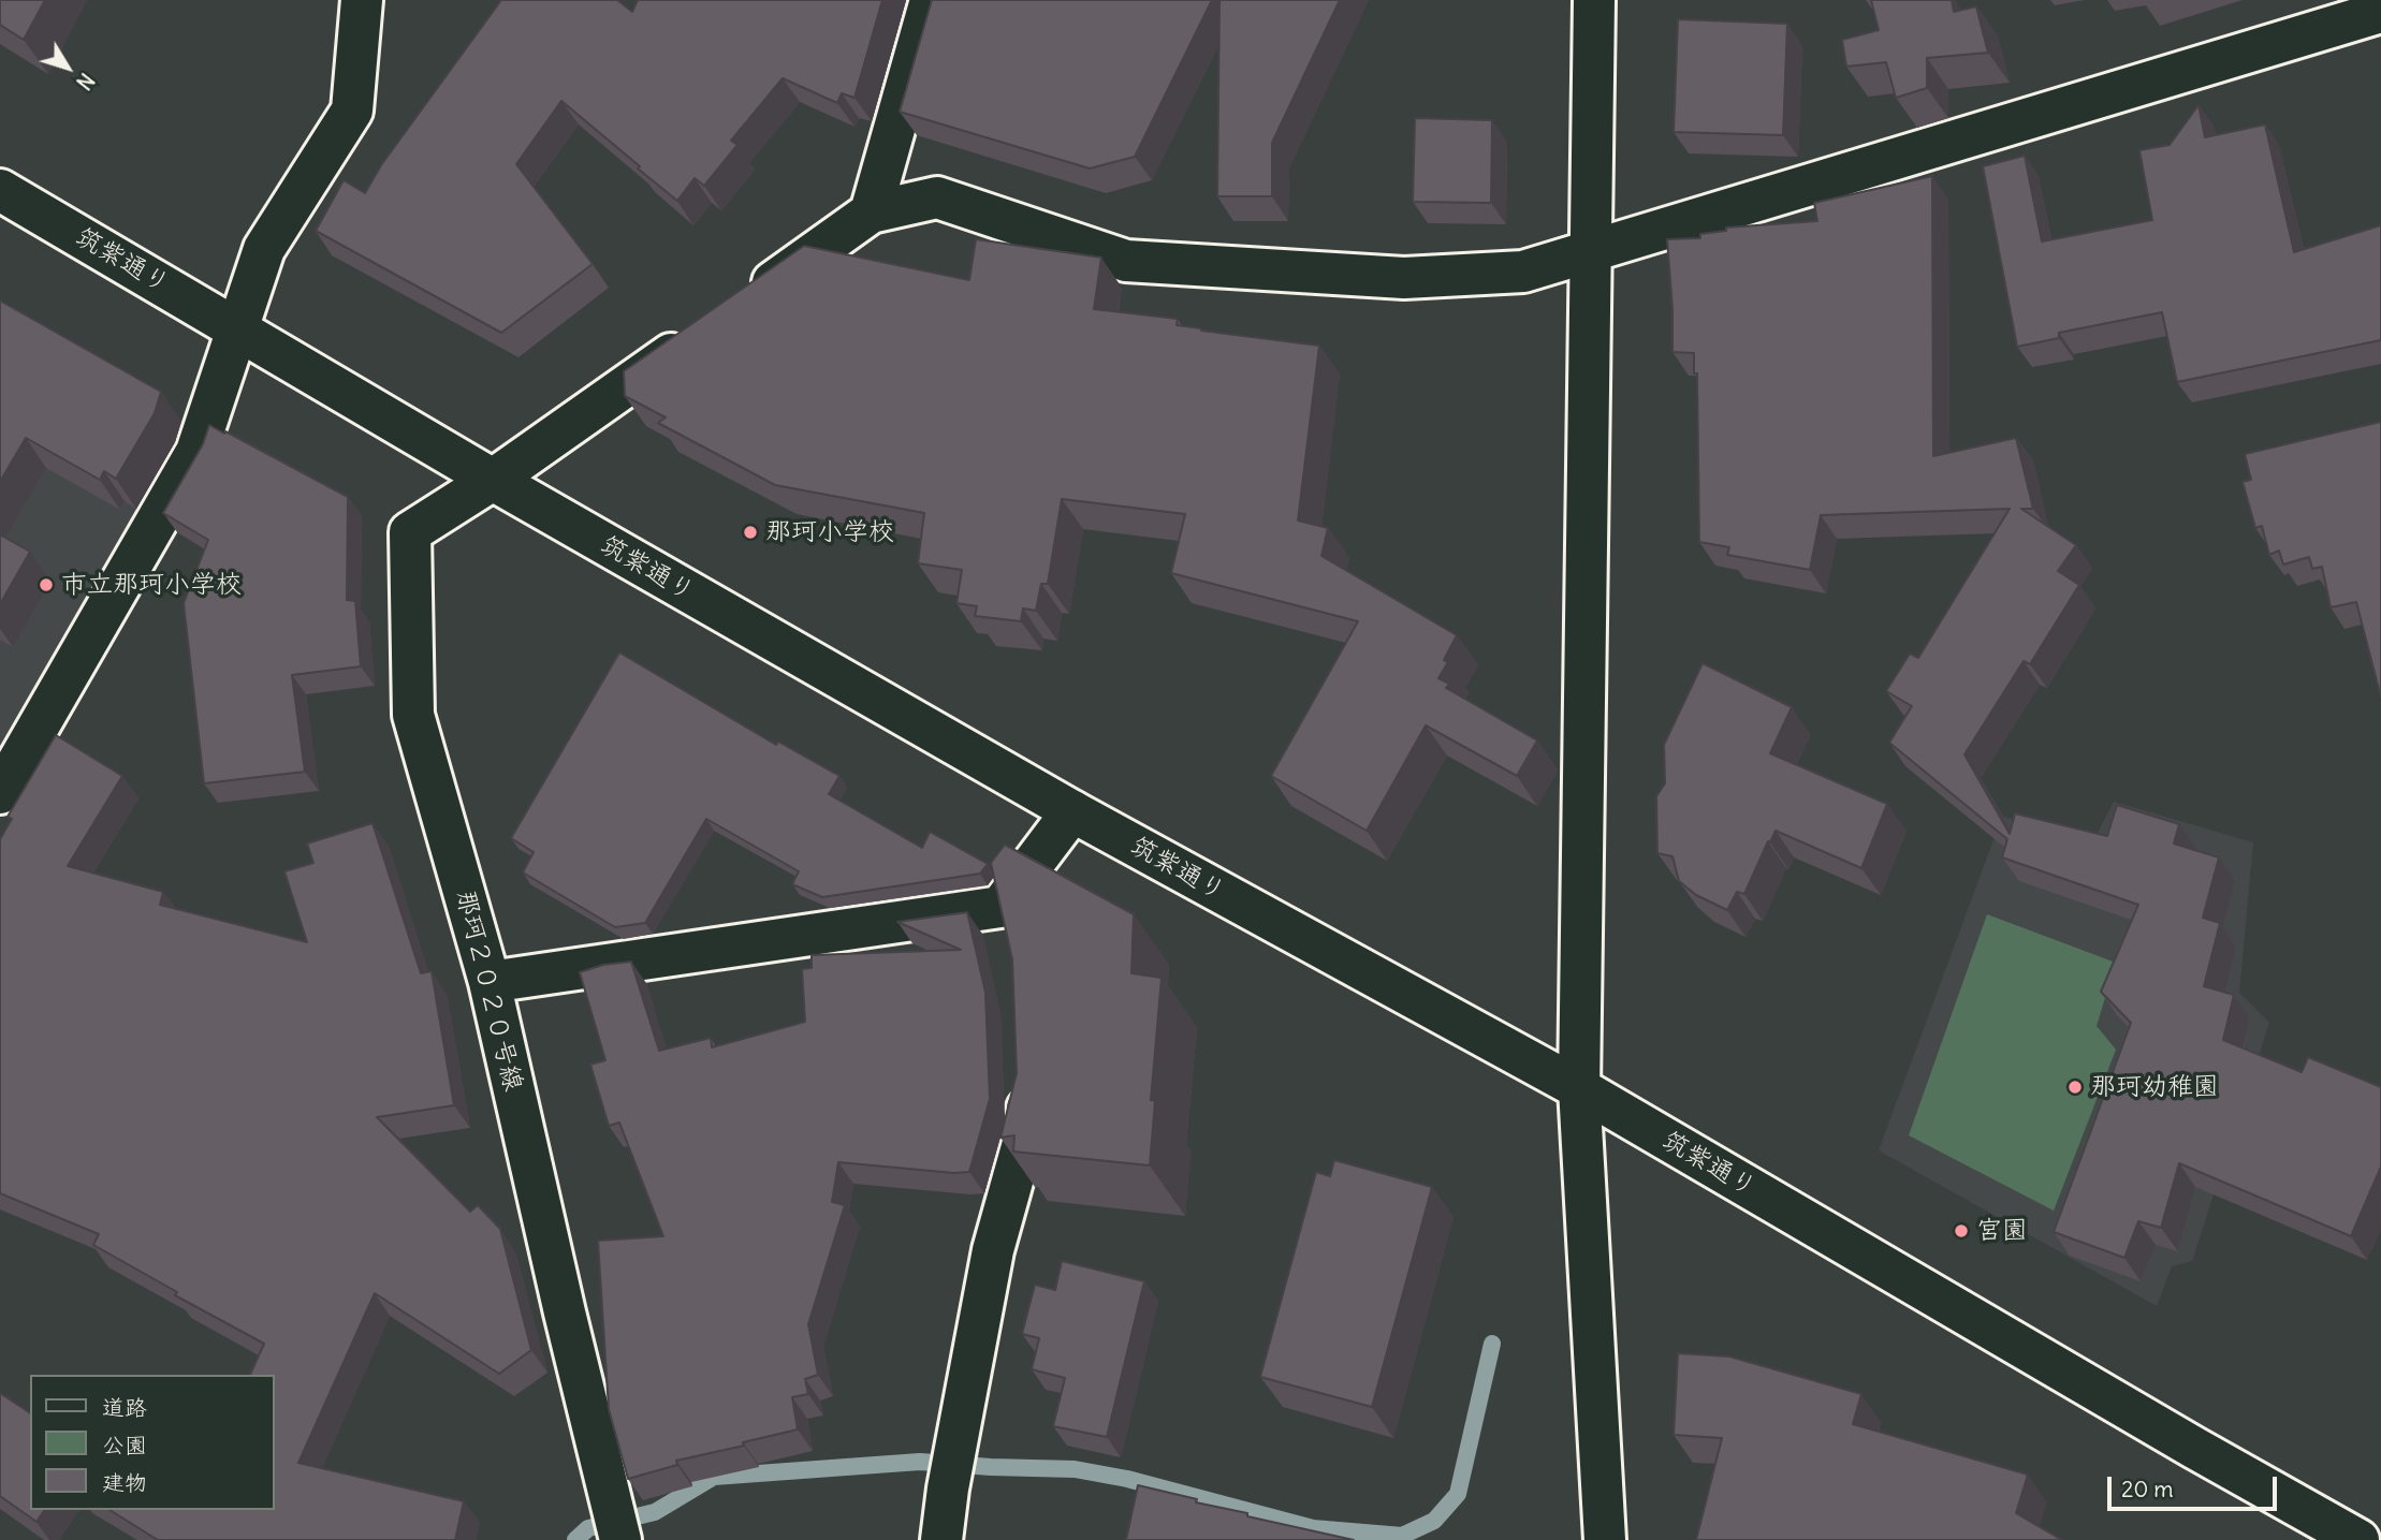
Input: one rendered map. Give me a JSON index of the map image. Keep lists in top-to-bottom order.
{
  "streets": {
    "street": ["筑紫通り", "那珂２０２０号線"]
  },
  "crossings": [
    ["筑紫通り", "那珂２０２０号線"]
  ],
  "places": [
    "那珂小学校",
    "市立那珂小学校",
    "那珂幼稚園",
    "宮園"
  ],
  "legend": ["道路", "公園", "建物"],
  "scale_bar": "20 m",
  "north": "bottom right"
}
